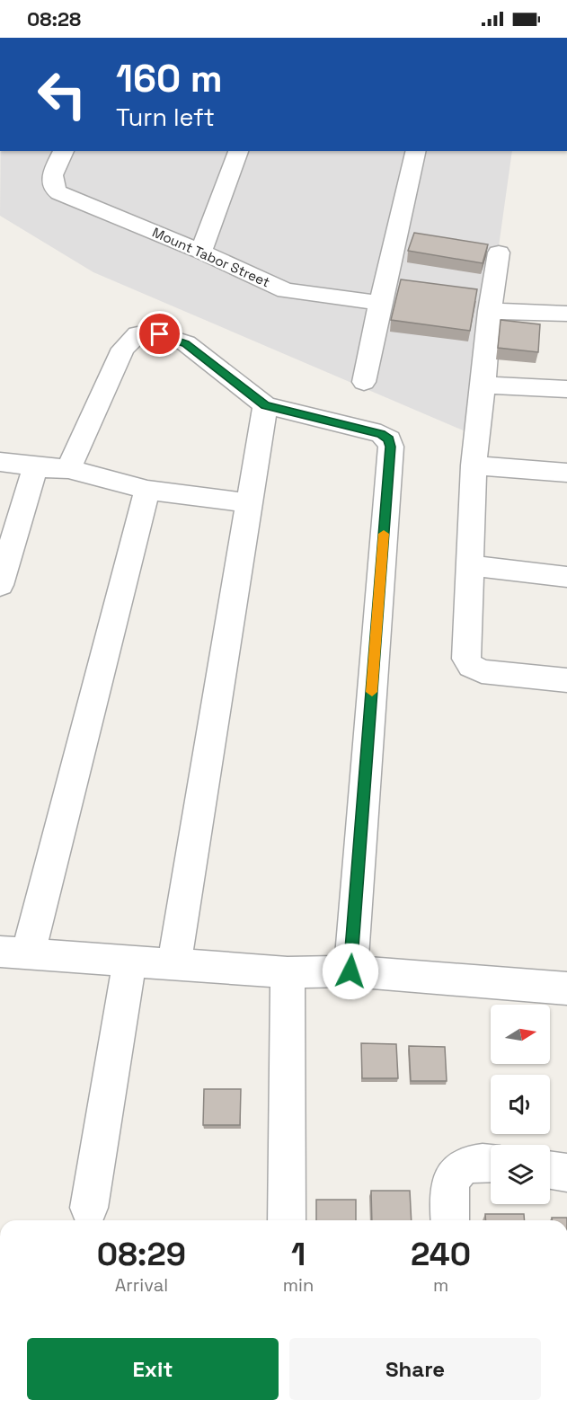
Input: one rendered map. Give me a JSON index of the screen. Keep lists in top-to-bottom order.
{
  "streets": {
    "street": ["Mount Tabor Street"]
  },
  "north": "right",
  "page": {
    "status": "08:28",
    "turn": ["160 m", "Turn left"],
    "eta": [
      "08:29",
      "Arrival",
      "1",
      "min",
      "240",
      "m"
    ],
    "buttons": ["Exit", "Share"]
  }
}
